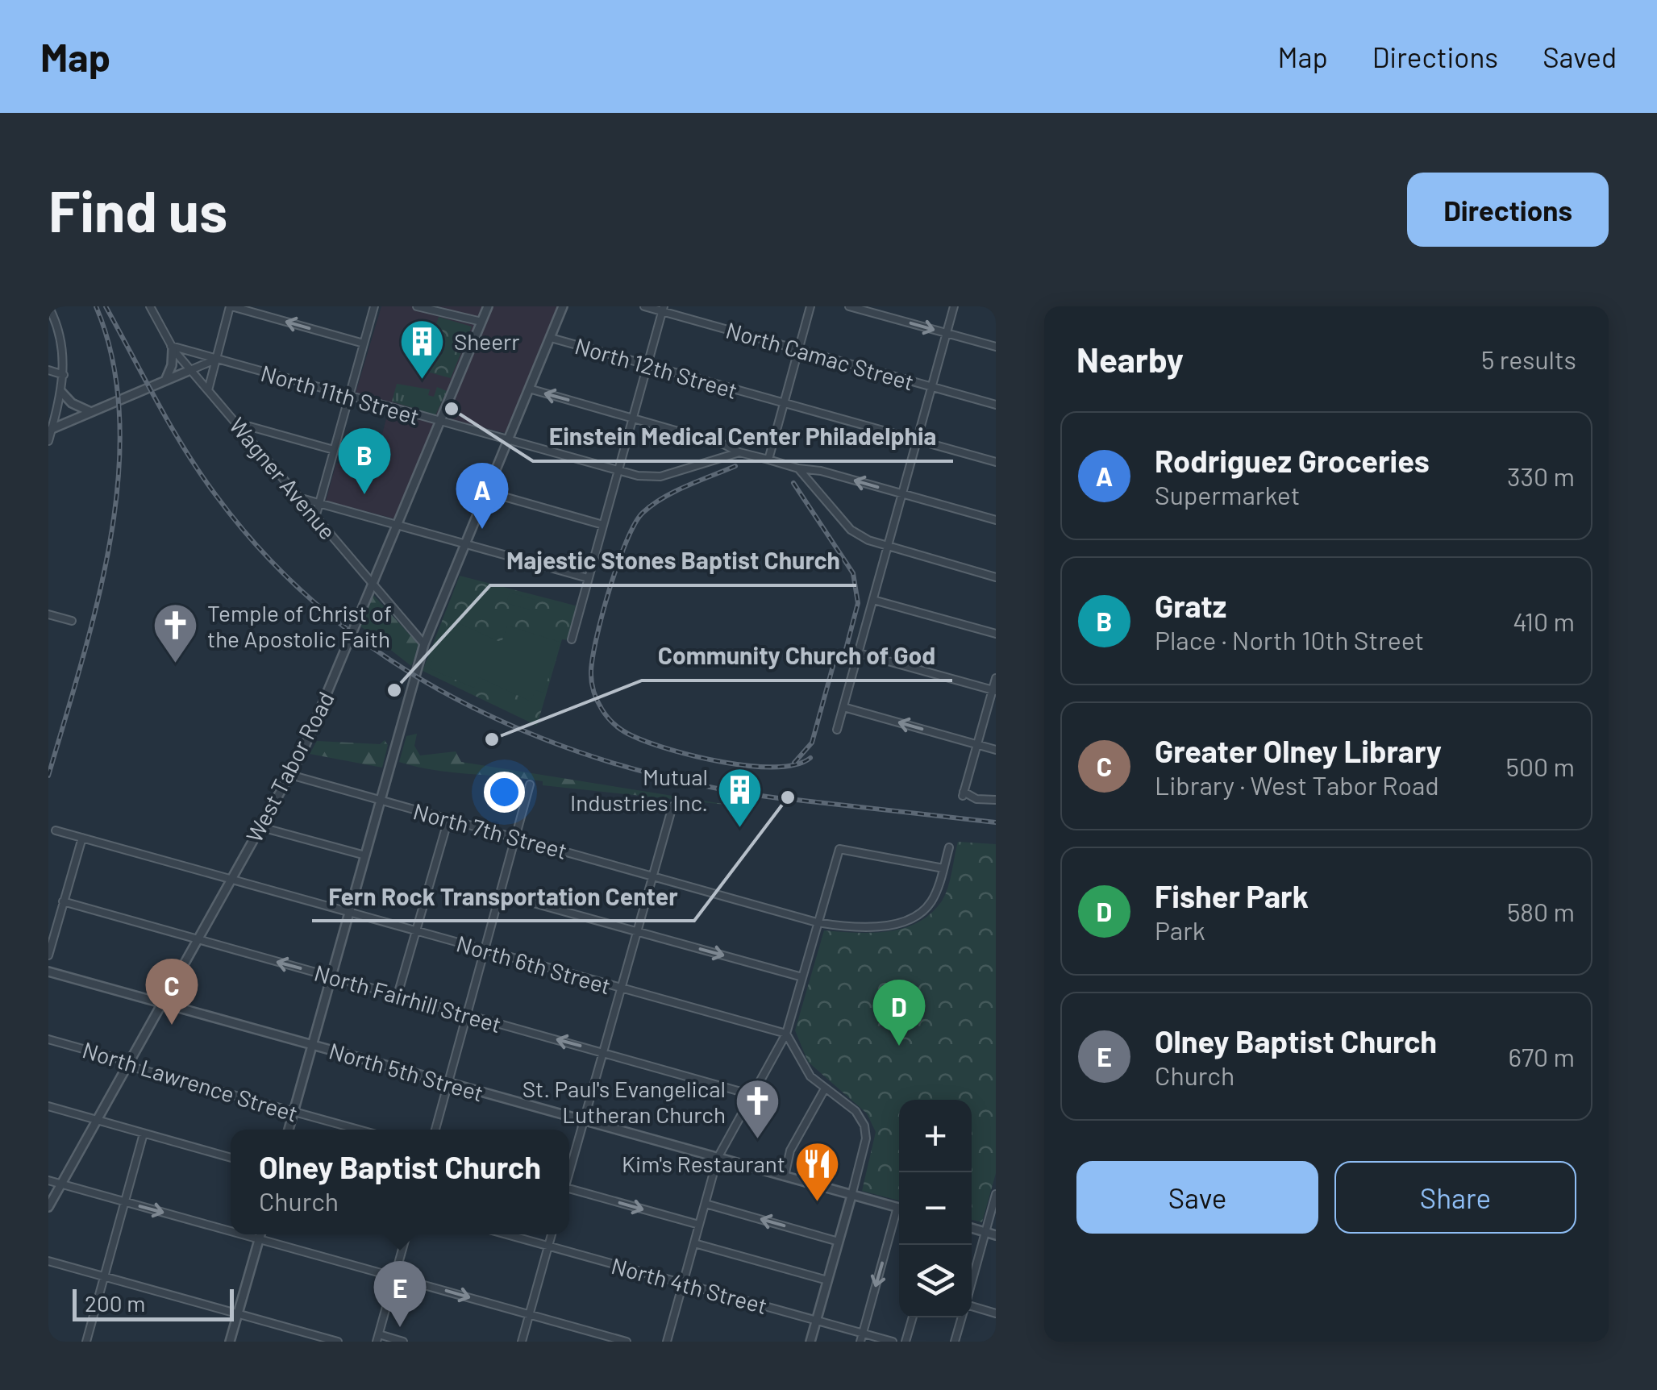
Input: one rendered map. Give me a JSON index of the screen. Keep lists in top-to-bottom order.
{
  "streets": {
    "street": [
      "North Camac Street",
      "North 12th Street",
      "North 11th Street",
      "Wagner Avenue",
      "West Tabor Road",
      "North 7th Street",
      "North 6th Street",
      "North Fairhill Street",
      "North 5th Street",
      "North Lawrence Street",
      "North 4th Street"
    ]
  },
  "crossings": [
    ["North 11th Street", "Wagner Avenue"],
    ["North 11th Street", "West Tabor Road"],
    ["Wagner Avenue", "West Tabor Road"],
    ["West Tabor Road", "North 7th Street"],
    ["West Tabor Road", "North 6th Street"],
    ["West Tabor Road", "North Fairhill Street"],
    ["West Tabor Road", "North 5th Street"],
    ["West Tabor Road", "North Lawrence Street"]
  ],
  "one_way": ["North Fairhill Street"],
  "places": {
    "building": ["Sheerr", "Mutual Industries Inc."],
    "other": [
      "Einstein Medical Center Philadelphia",
      "Majestic Stones Baptist Church",
      "Community Church of God",
      "Fern Rock Transportation Center"
    ],
    "church": ["Temple of Christ of the Apostolic Faith", "St. Paul's Evangelical Lutheran Church"],
    "restaurant": ["Kim's Restaurant"]
  },
  "scale_bar": "200 m",
  "page": {
    "header": "Map",
    "nav": ["Map", "Directions", "Saved"],
    "buttons": [
      "Directions",
      ["Save", "Share"]
    ],
    "title": "Find us",
    "heading": ["Nearby", "5 results"],
    "list": [
      {
        "mark": "A",
        "name": "Rodriguez Groceries",
        "note": "Supermarket",
        "value": "330 m"
      },
      {
        "mark": "B",
        "name": "Gratz",
        "note": "Place · North 10th Street",
        "value": "410 m"
      },
      {
        "mark": "C",
        "name": "Greater Olney Library",
        "note": "Library · West Tabor Road",
        "value": "500 m"
      },
      {
        "mark": "D",
        "name": "Fisher Park",
        "note": "Park",
        "value": "580 m"
      },
      {
        "mark": "E",
        "name": "Olney Baptist Church",
        "note": "Church",
        "value": "670 m"
      }
    ],
    "pins": [
      "B",
      "A",
      "C",
      "D",
      "E"
    ],
    "map_buttons": ["+", "−"],
    "popup": ["Olney Baptist Church", "Church"],
    "scale": "200 m"
  }
}
